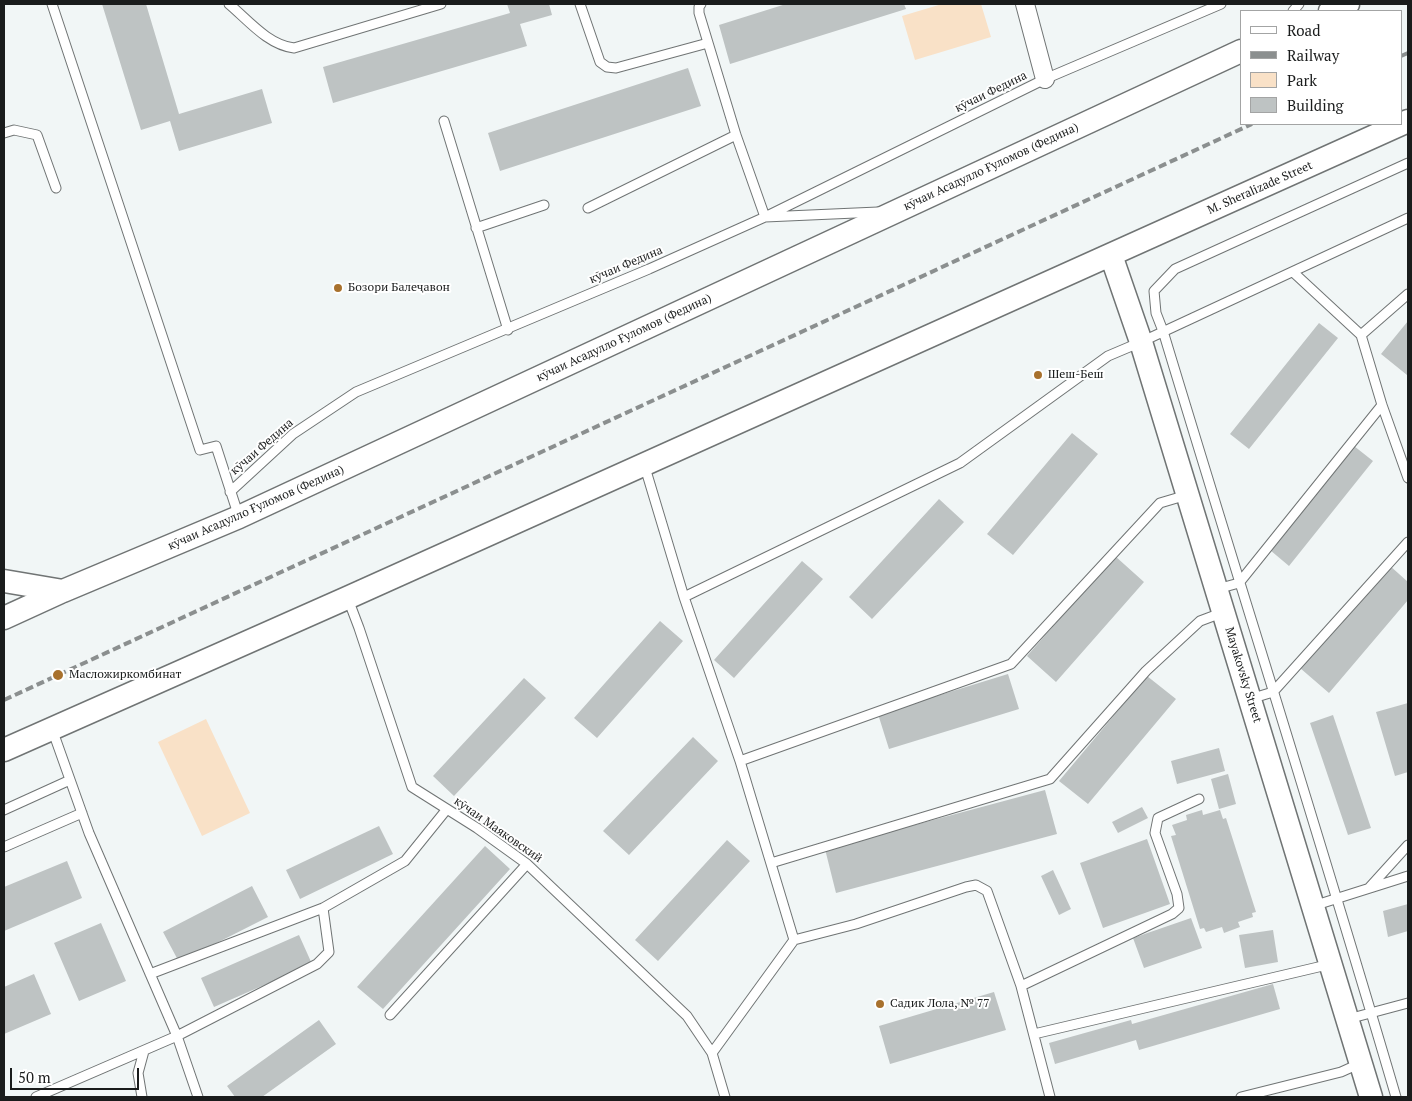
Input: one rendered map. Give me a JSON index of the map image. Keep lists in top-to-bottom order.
{
  "streets": {
    "street": ["кӯчаи Асадулло Ғуломов (Федина)", "M. Sheralizade Street", "Mayakovsky Street"],
    "lane": ["кӯчаи Федина", "кӯчаи Маяковский"]
  },
  "crossings": [
    ["M. Sheralizade Street", "Mayakovsky Street"]
  ],
  "places": [
    "Бозори Балеҷавон",
    "Шеш-Беш",
    "Масложиркомбинат",
    "Садик Лола, № 77"
  ],
  "legend": [
    "Road",
    "Railway",
    "Park",
    "Building"
  ],
  "scale_bar": "50 m"
}
